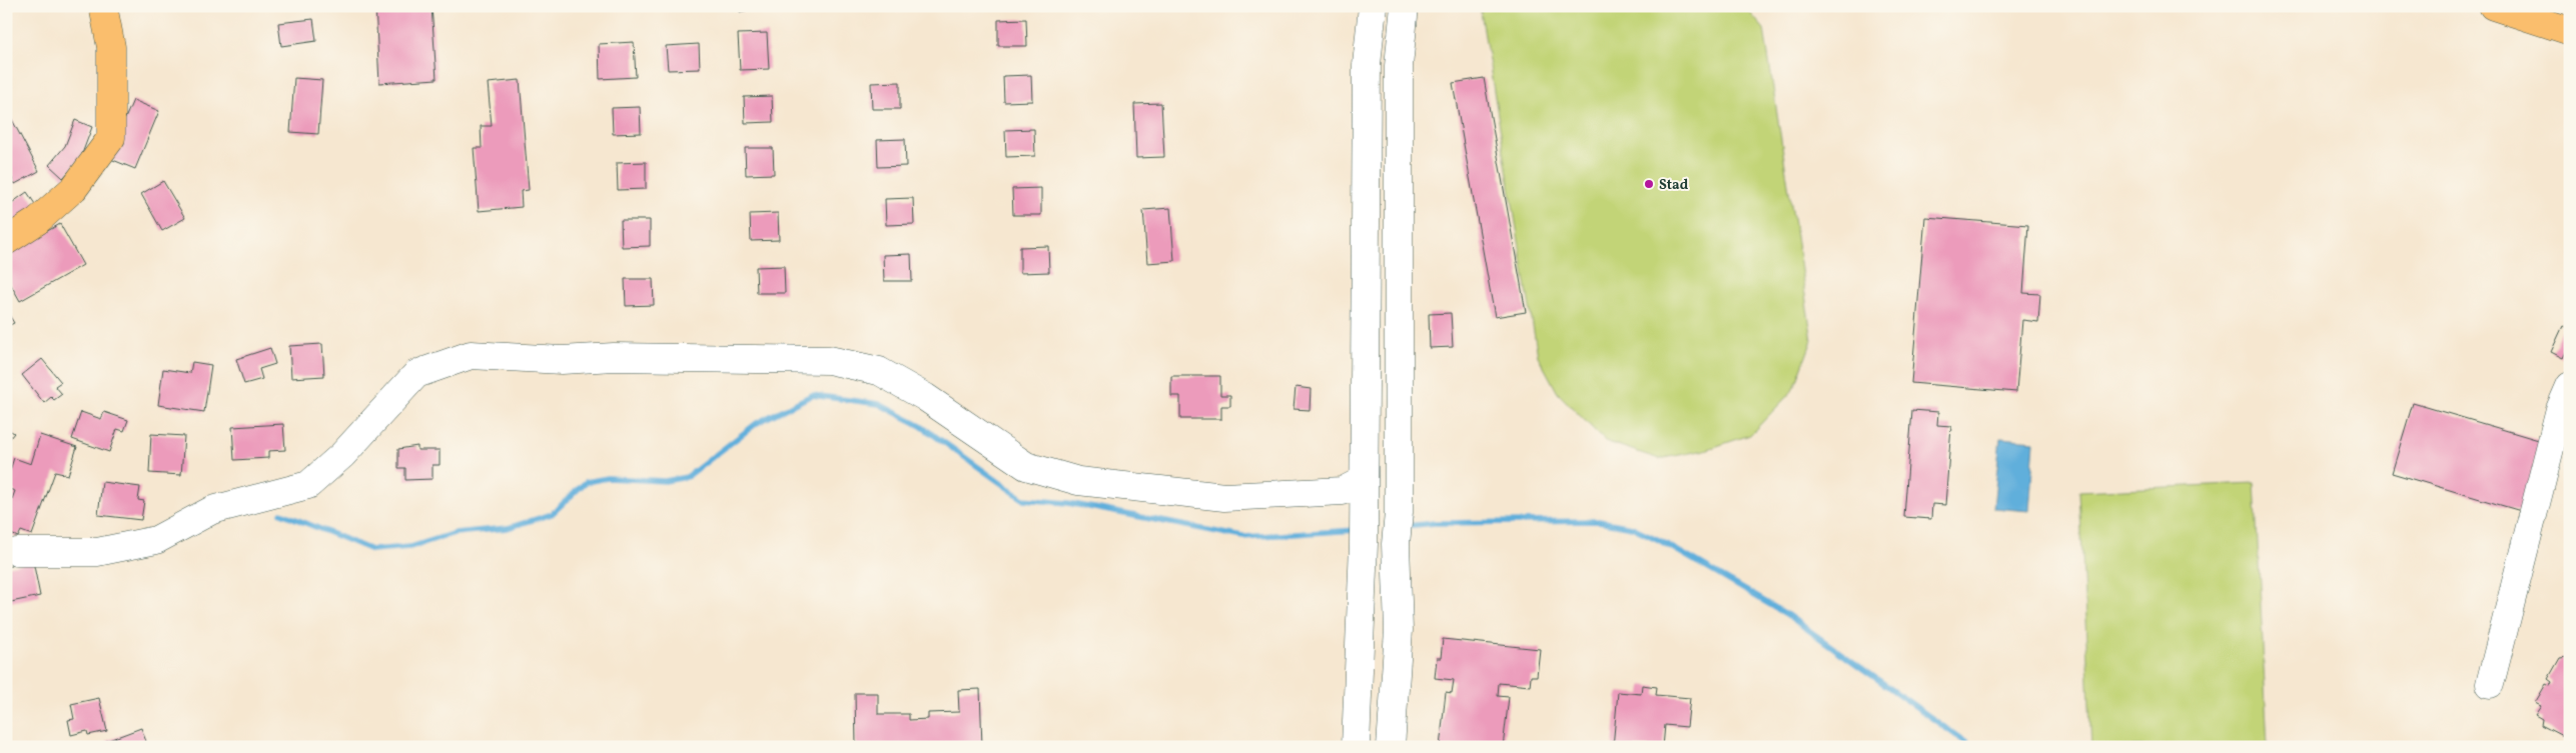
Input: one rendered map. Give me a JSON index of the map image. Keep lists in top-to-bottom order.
{
  "places": ["Stad"]
}
